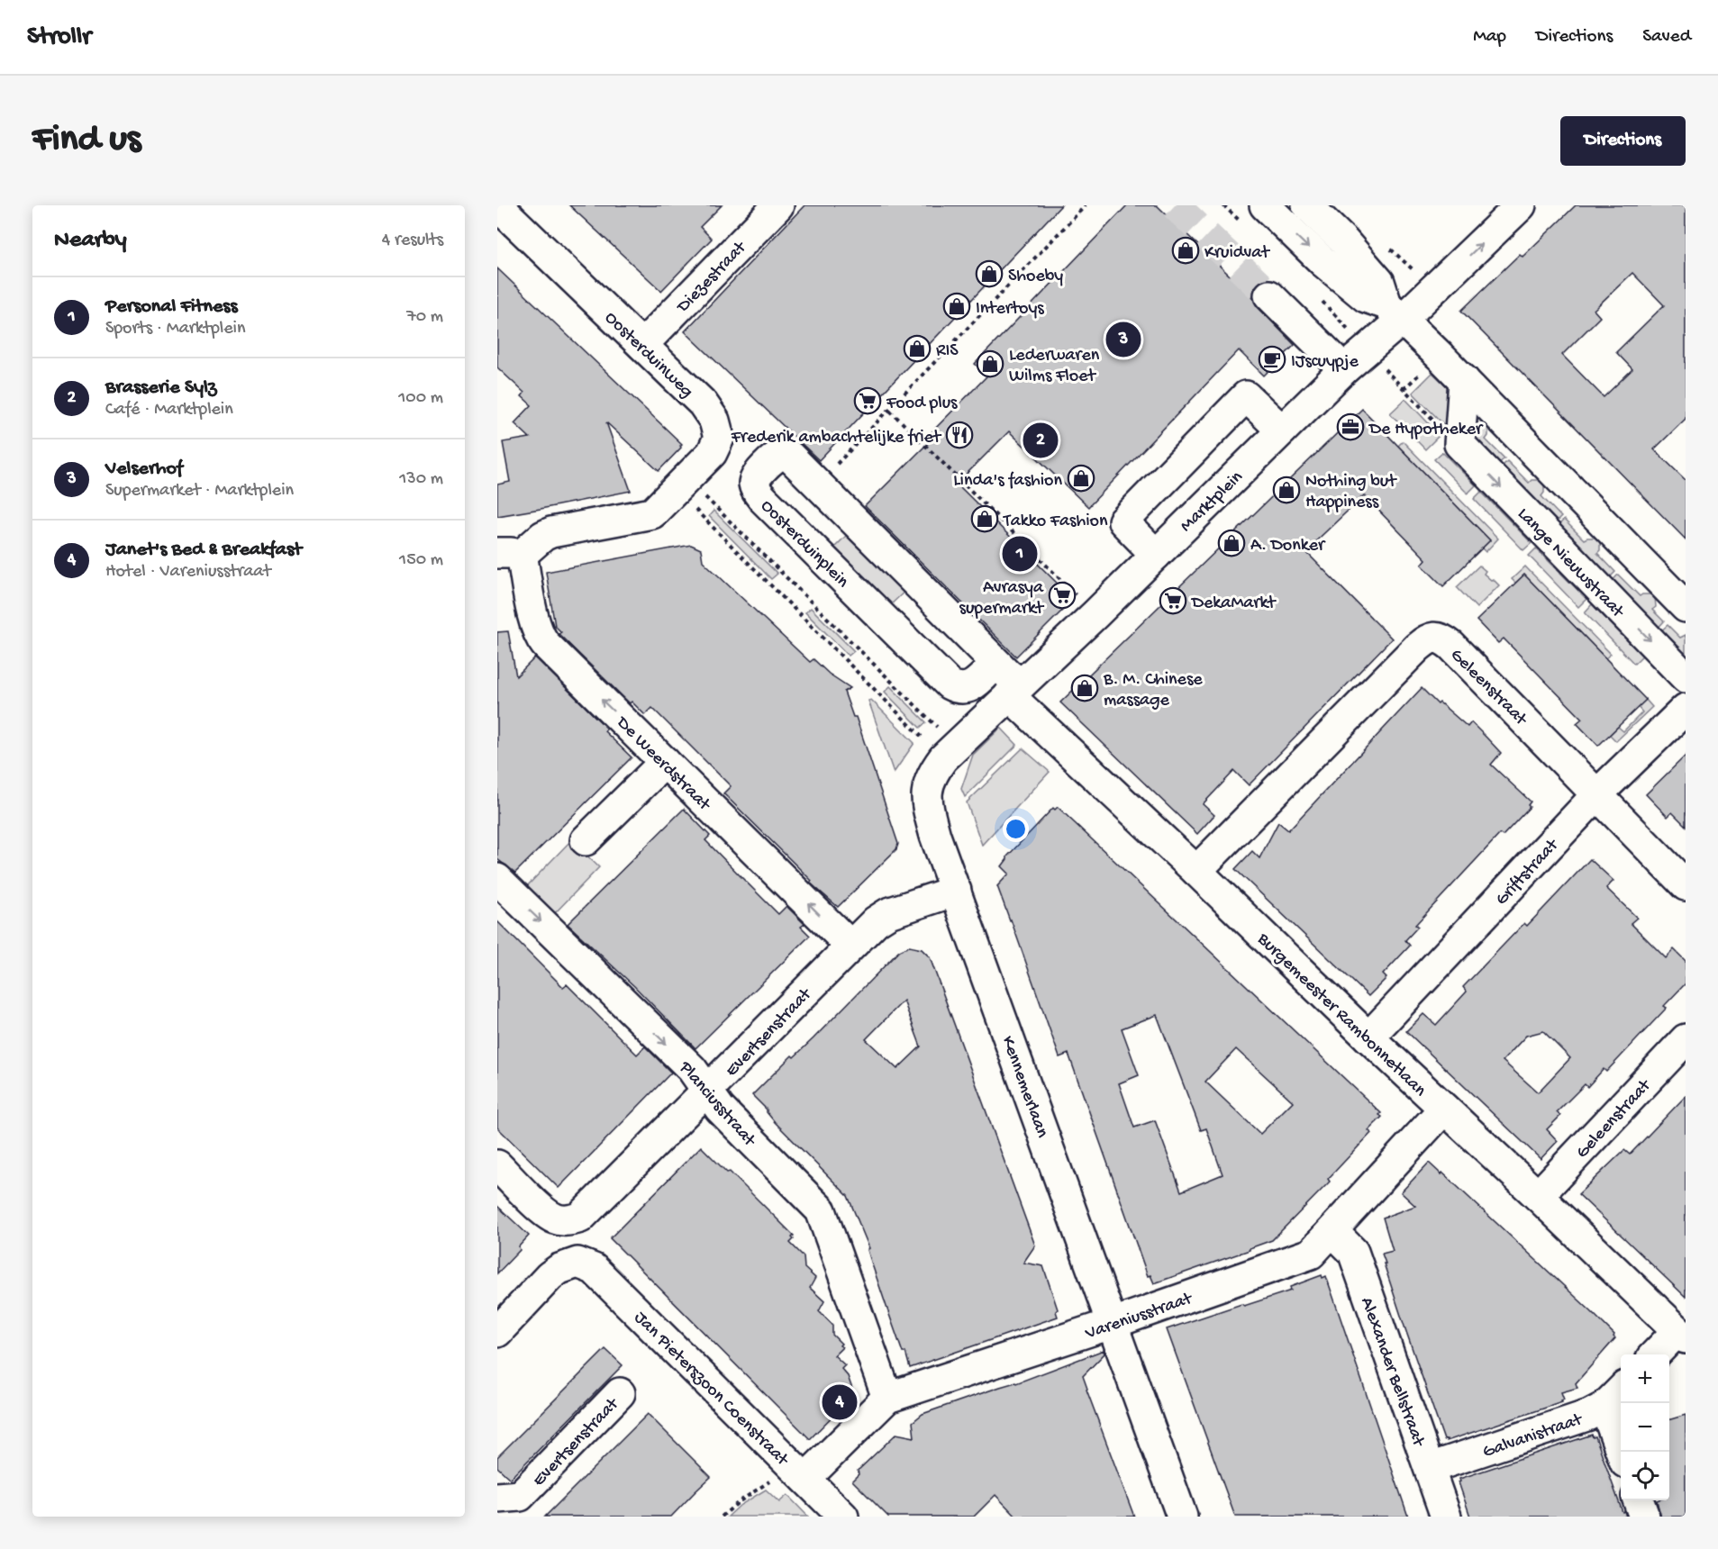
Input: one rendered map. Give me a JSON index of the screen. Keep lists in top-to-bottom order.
{
  "streets": {
    "street": [
      "Diezestraat",
      "Oosterduinweg",
      "Marktplein",
      "Oosterduinplein",
      "Lange Nieuwstraat",
      "Geleenstraat",
      "De Weerdstraat",
      "Griftstraat",
      "Burgemeester Rambonnetlaan",
      "Evertsenstraat",
      "Kennemerlaan",
      "Planciusstraat",
      "Vareniusstraat",
      "Alexander Bellstraat",
      "Jan Pieterszoon Coenstraat",
      "Galvanistraat"
    ]
  },
  "crossings": [
    ["Diezestraat", "Oosterduinweg"],
    ["Oosterduinweg", "De Weerdstraat"],
    ["Marktplein", "Oosterduinplein"],
    ["Marktplein", "Burgemeester Rambonnetlaan"],
    ["Marktplein", "Kennemerlaan"],
    ["Oosterduinplein", "Burgemeester Rambonnetlaan"],
    ["Oosterduinplein", "Kennemerlaan"],
    ["Geleenstraat", "Griftstraat"],
    ["Geleenstraat", "Burgemeester Rambonnetlaan"],
    ["De Weerdstraat", "Evertsenstraat"],
    ["Griftstraat", "Burgemeester Rambonnetlaan"],
    ["Burgemeester Rambonnetlaan", "Kennemerlaan"],
    ["Burgemeester Rambonnetlaan", "Vareniusstraat"],
    ["Evertsenstraat", "Kennemerlaan"],
    ["Evertsenstraat", "Planciusstraat"],
    ["Kennemerlaan", "Vareniusstraat"],
    ["Planciusstraat", "Vareniusstraat"],
    ["Vareniusstraat", "Alexander Bellstraat"],
    ["Vareniusstraat", "Jan Pieterszoon Coenstraat"],
    ["Alexander Bellstraat", "Galvanistraat"]
  ],
  "one_way": ["De Weerdstraat", "Planciusstraat"],
  "places": {
    "shop": [
      "Kruidvat",
      "Shoeby",
      "Intertoys",
      "RIS",
      "Lederwaren Wilms Floet",
      "Linda's fashion",
      "Nothing but Happiness",
      "Takko Fashion",
      "A. Donker",
      "B. M. Chinese massage"
    ],
    "cafe": ["IJscuypje"],
    "supermarket": ["Food plus", "Avrasya supermarkt", "DekaMarkt"],
    "office": ["De Hypotheker"],
    "restaurant": ["Frederik ambachtelijke friet"]
  },
  "page": {
    "header": "Strollr",
    "nav": ["Map", "Directions", "Saved"],
    "buttons": "Directions",
    "title": "Find us",
    "heading": ["Nearby", "4 results"],
    "list": [
      {
        "mark": "1",
        "name": "Personal Fitness",
        "note": "Sports · Marktplein",
        "value": "70 m"
      },
      {
        "mark": "2",
        "name": "Brasserie Sylz",
        "note": "Café · Marktplein",
        "value": "100 m"
      },
      {
        "mark": "3",
        "name": "Velserhof",
        "note": "Supermarket · Marktplein",
        "value": "130 m"
      },
      {
        "mark": "4",
        "name": "Janet's Bed & Breakfast",
        "note": "Hotel · Vareniusstraat",
        "value": "150 m"
      }
    ],
    "pins": [
      "3",
      "2",
      "1",
      "4"
    ],
    "map_buttons": ["+", "−"]
  }
}
